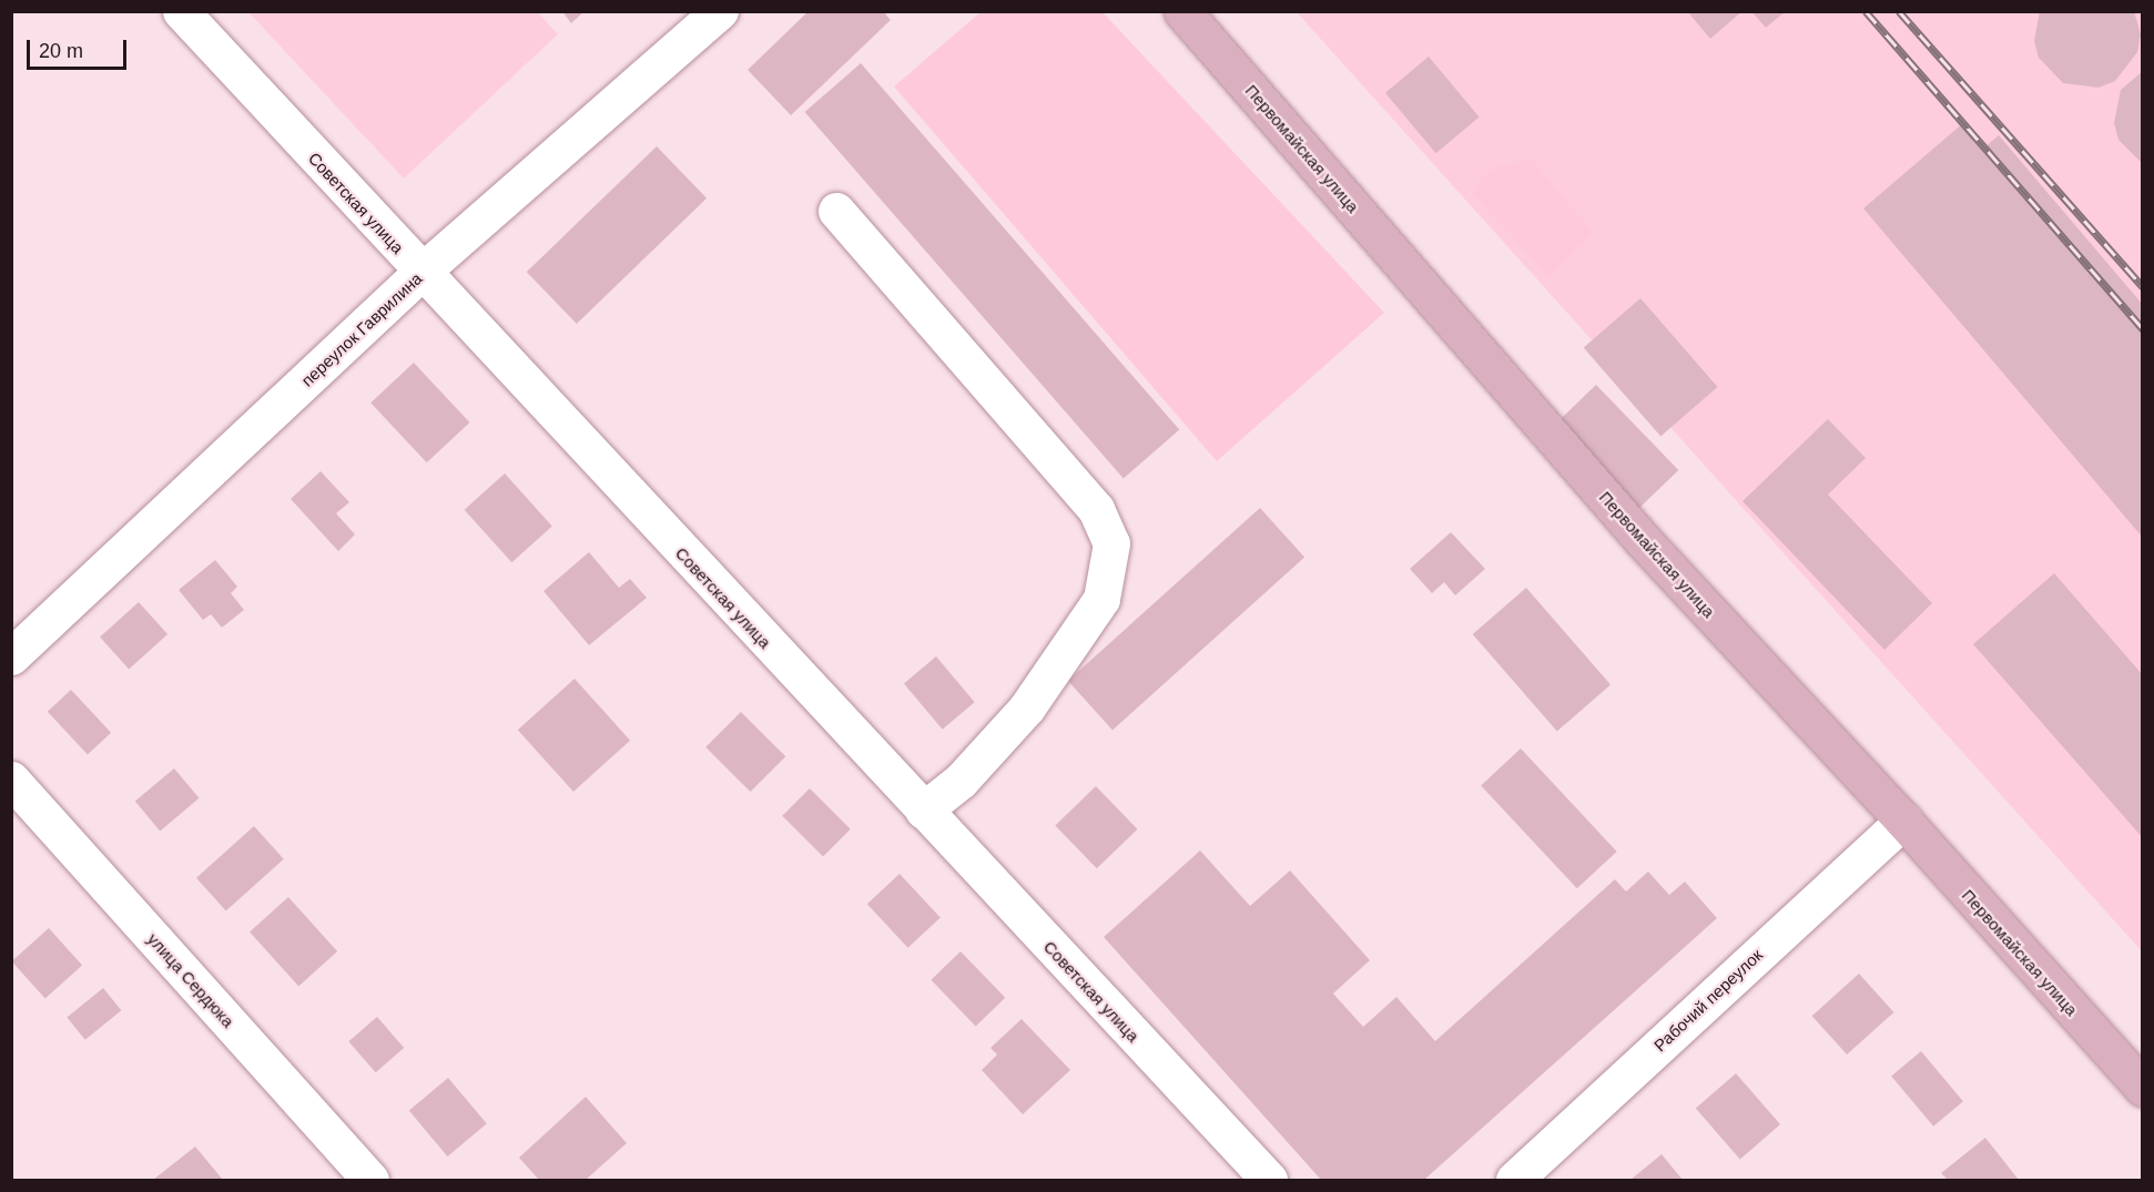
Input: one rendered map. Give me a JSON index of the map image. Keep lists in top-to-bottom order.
{
  "streets": {
    "main road": ["Первомайская улица"],
    "street": [
      "Советская улица",
      "переулок Гаврилина",
      "улица Сердюка",
      "Рабочий переулок"
    ]
  },
  "crossings": [
    ["Первомайская улица", "Рабочий переулок"],
    ["Советская улица", "переулок Гаврилина"]
  ],
  "scale_bar": "20 m"
}
